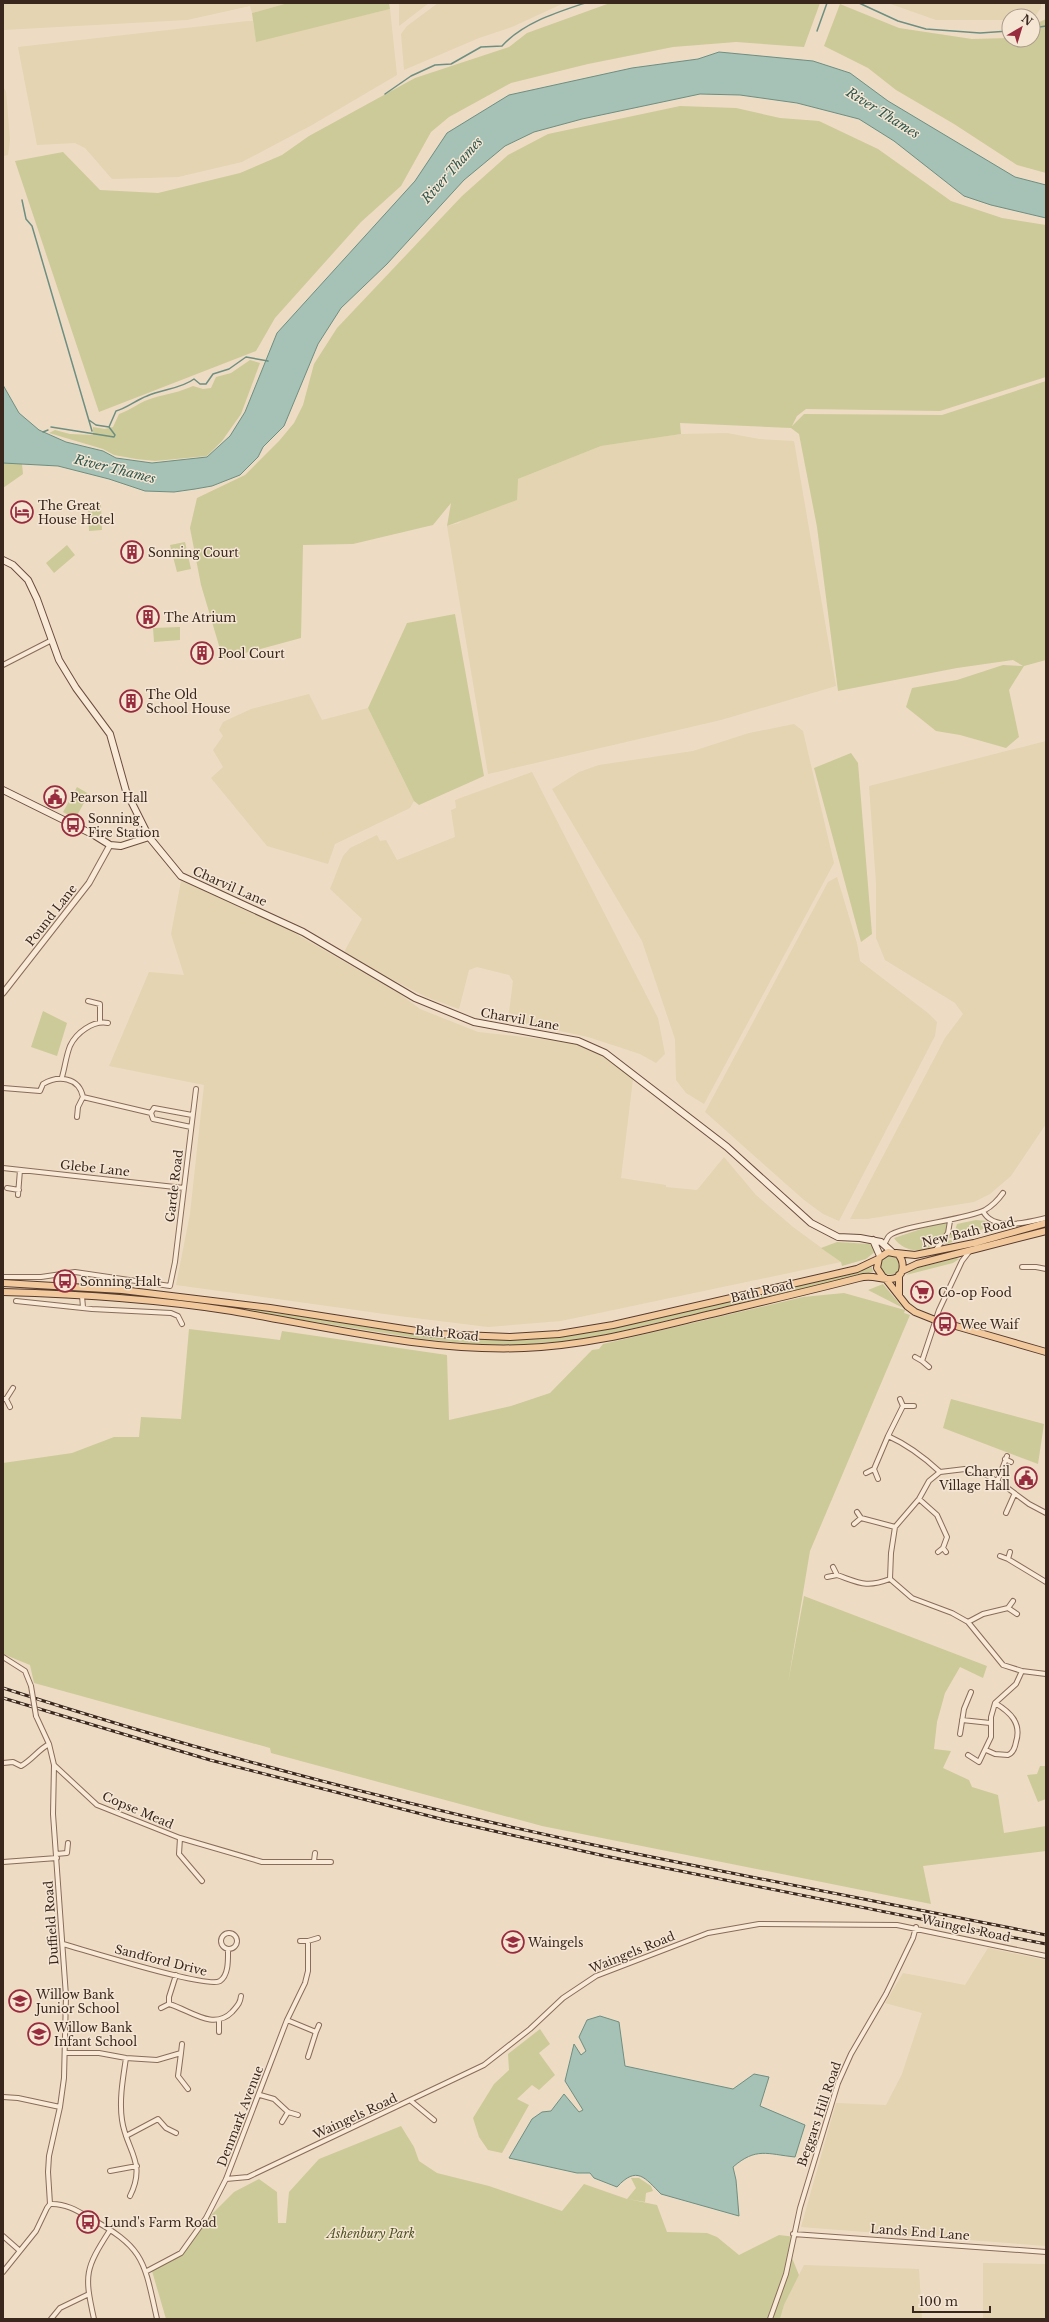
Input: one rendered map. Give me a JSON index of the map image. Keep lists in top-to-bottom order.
{
  "streets": {
    "main road": ["Charvil Lane", "New Bath Road", "Bath Road"],
    "street": [
      "Pound Lane",
      "Glebe Lane",
      "Garde Road",
      "Copse Mead",
      "Duffield Road",
      "Waingels Road",
      "Sandford Drive",
      "Beggars Hill Road",
      "Denmark Avenue",
      "Lands End Lane"
    ]
  },
  "crossings": [
    ["Charvil Lane", "New Bath Road"],
    ["Charvil Lane", "Bath Road"],
    ["Glebe Lane", "Garde Road"],
    ["New Bath Road", "Bath Road"],
    ["Copse Mead", "Duffield Road"],
    ["Duffield Road", "Sandford Drive"],
    ["Waingels Road", "Beggars Hill Road"],
    ["Waingels Road", "Denmark Avenue"],
    ["Beggars Hill Road", "Lands End Lane"]
  ],
  "water": ["River Thames"],
  "parks": ["Ashenbury Park"],
  "places": {
    "hotel": ["The Great House Hotel"],
    "building": [
      "Sonning Court",
      "The Atrium",
      "Pool Court",
      "The Old School House"
    ],
    "public building": ["Pearson Hall", "Charvil Village Hall"],
    "bus stop": [
      "Sonning Fire Station",
      "Sonning Halt",
      "Wee Waif",
      "Lund's Farm Road"
    ],
    "supermarket": ["Co-op Food"],
    "school or university": ["Waingels", "Willow Bank Junior School", "Willow Bank Infant School"]
  },
  "scale_bar": "100 m",
  "north": "top right"
}
